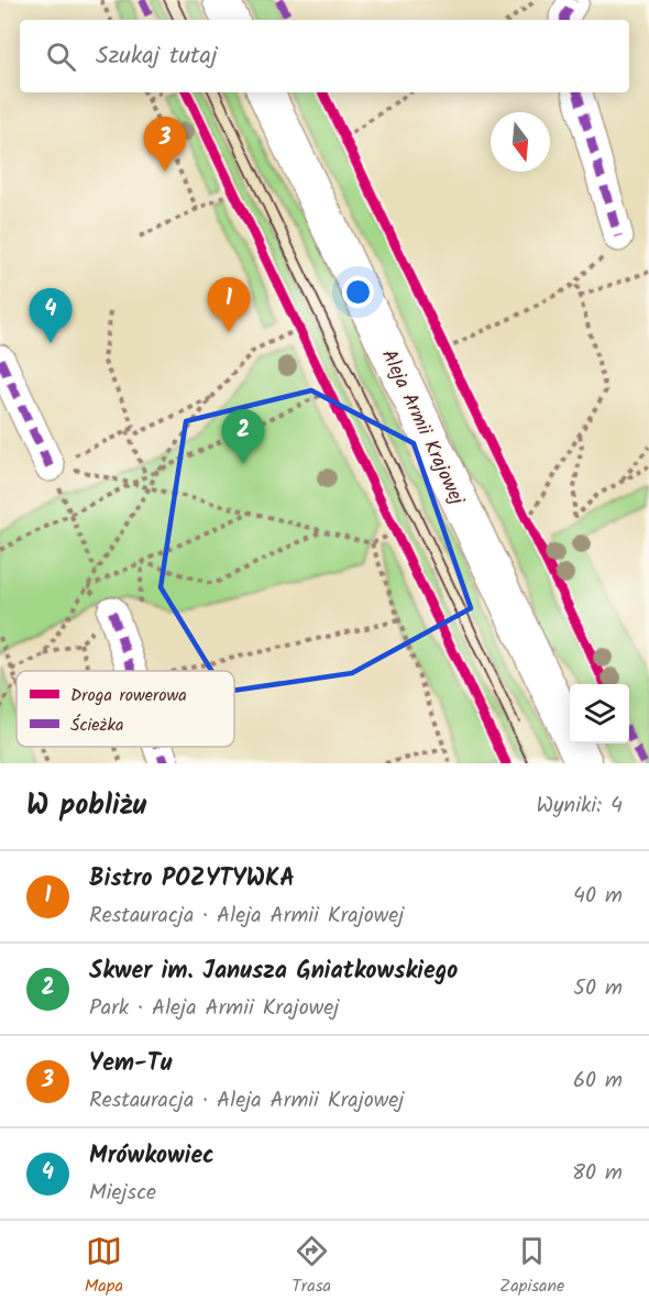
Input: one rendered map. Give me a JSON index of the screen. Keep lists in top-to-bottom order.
{
  "streets": {
    "main road": ["Aleja Armii Krajowej"]
  },
  "legend": ["Droga rowerowa", "Ścieżka"],
  "north": "bottom",
  "page": {
    "search": "Szukaj tutaj",
    "pins": [
      "3",
      "1",
      "4",
      "2"
    ],
    "heading": ["W pobliżu", "Wyniki: 4"],
    "list": [
      {
        "mark": "1",
        "name": "Bistro POZYTYWKA",
        "note": "Restauracja · Aleja Armii Krajowej",
        "value": "40 m"
      },
      {
        "mark": "2",
        "name": "Skwer im. Janusza Gniatkowskiego",
        "note": "Park · Aleja Armii Krajowej",
        "value": "50 m"
      },
      {
        "mark": "3",
        "name": "Yem-Tu",
        "note": "Restauracja · Aleja Armii Krajowej",
        "value": "60 m"
      },
      {
        "mark": "4",
        "name": "Mrówkowiec",
        "note": "Miejsce",
        "value": "80 m"
      }
    ],
    "nav": ["Mapa", "Trasa", "Zapisane"]
  }
}
